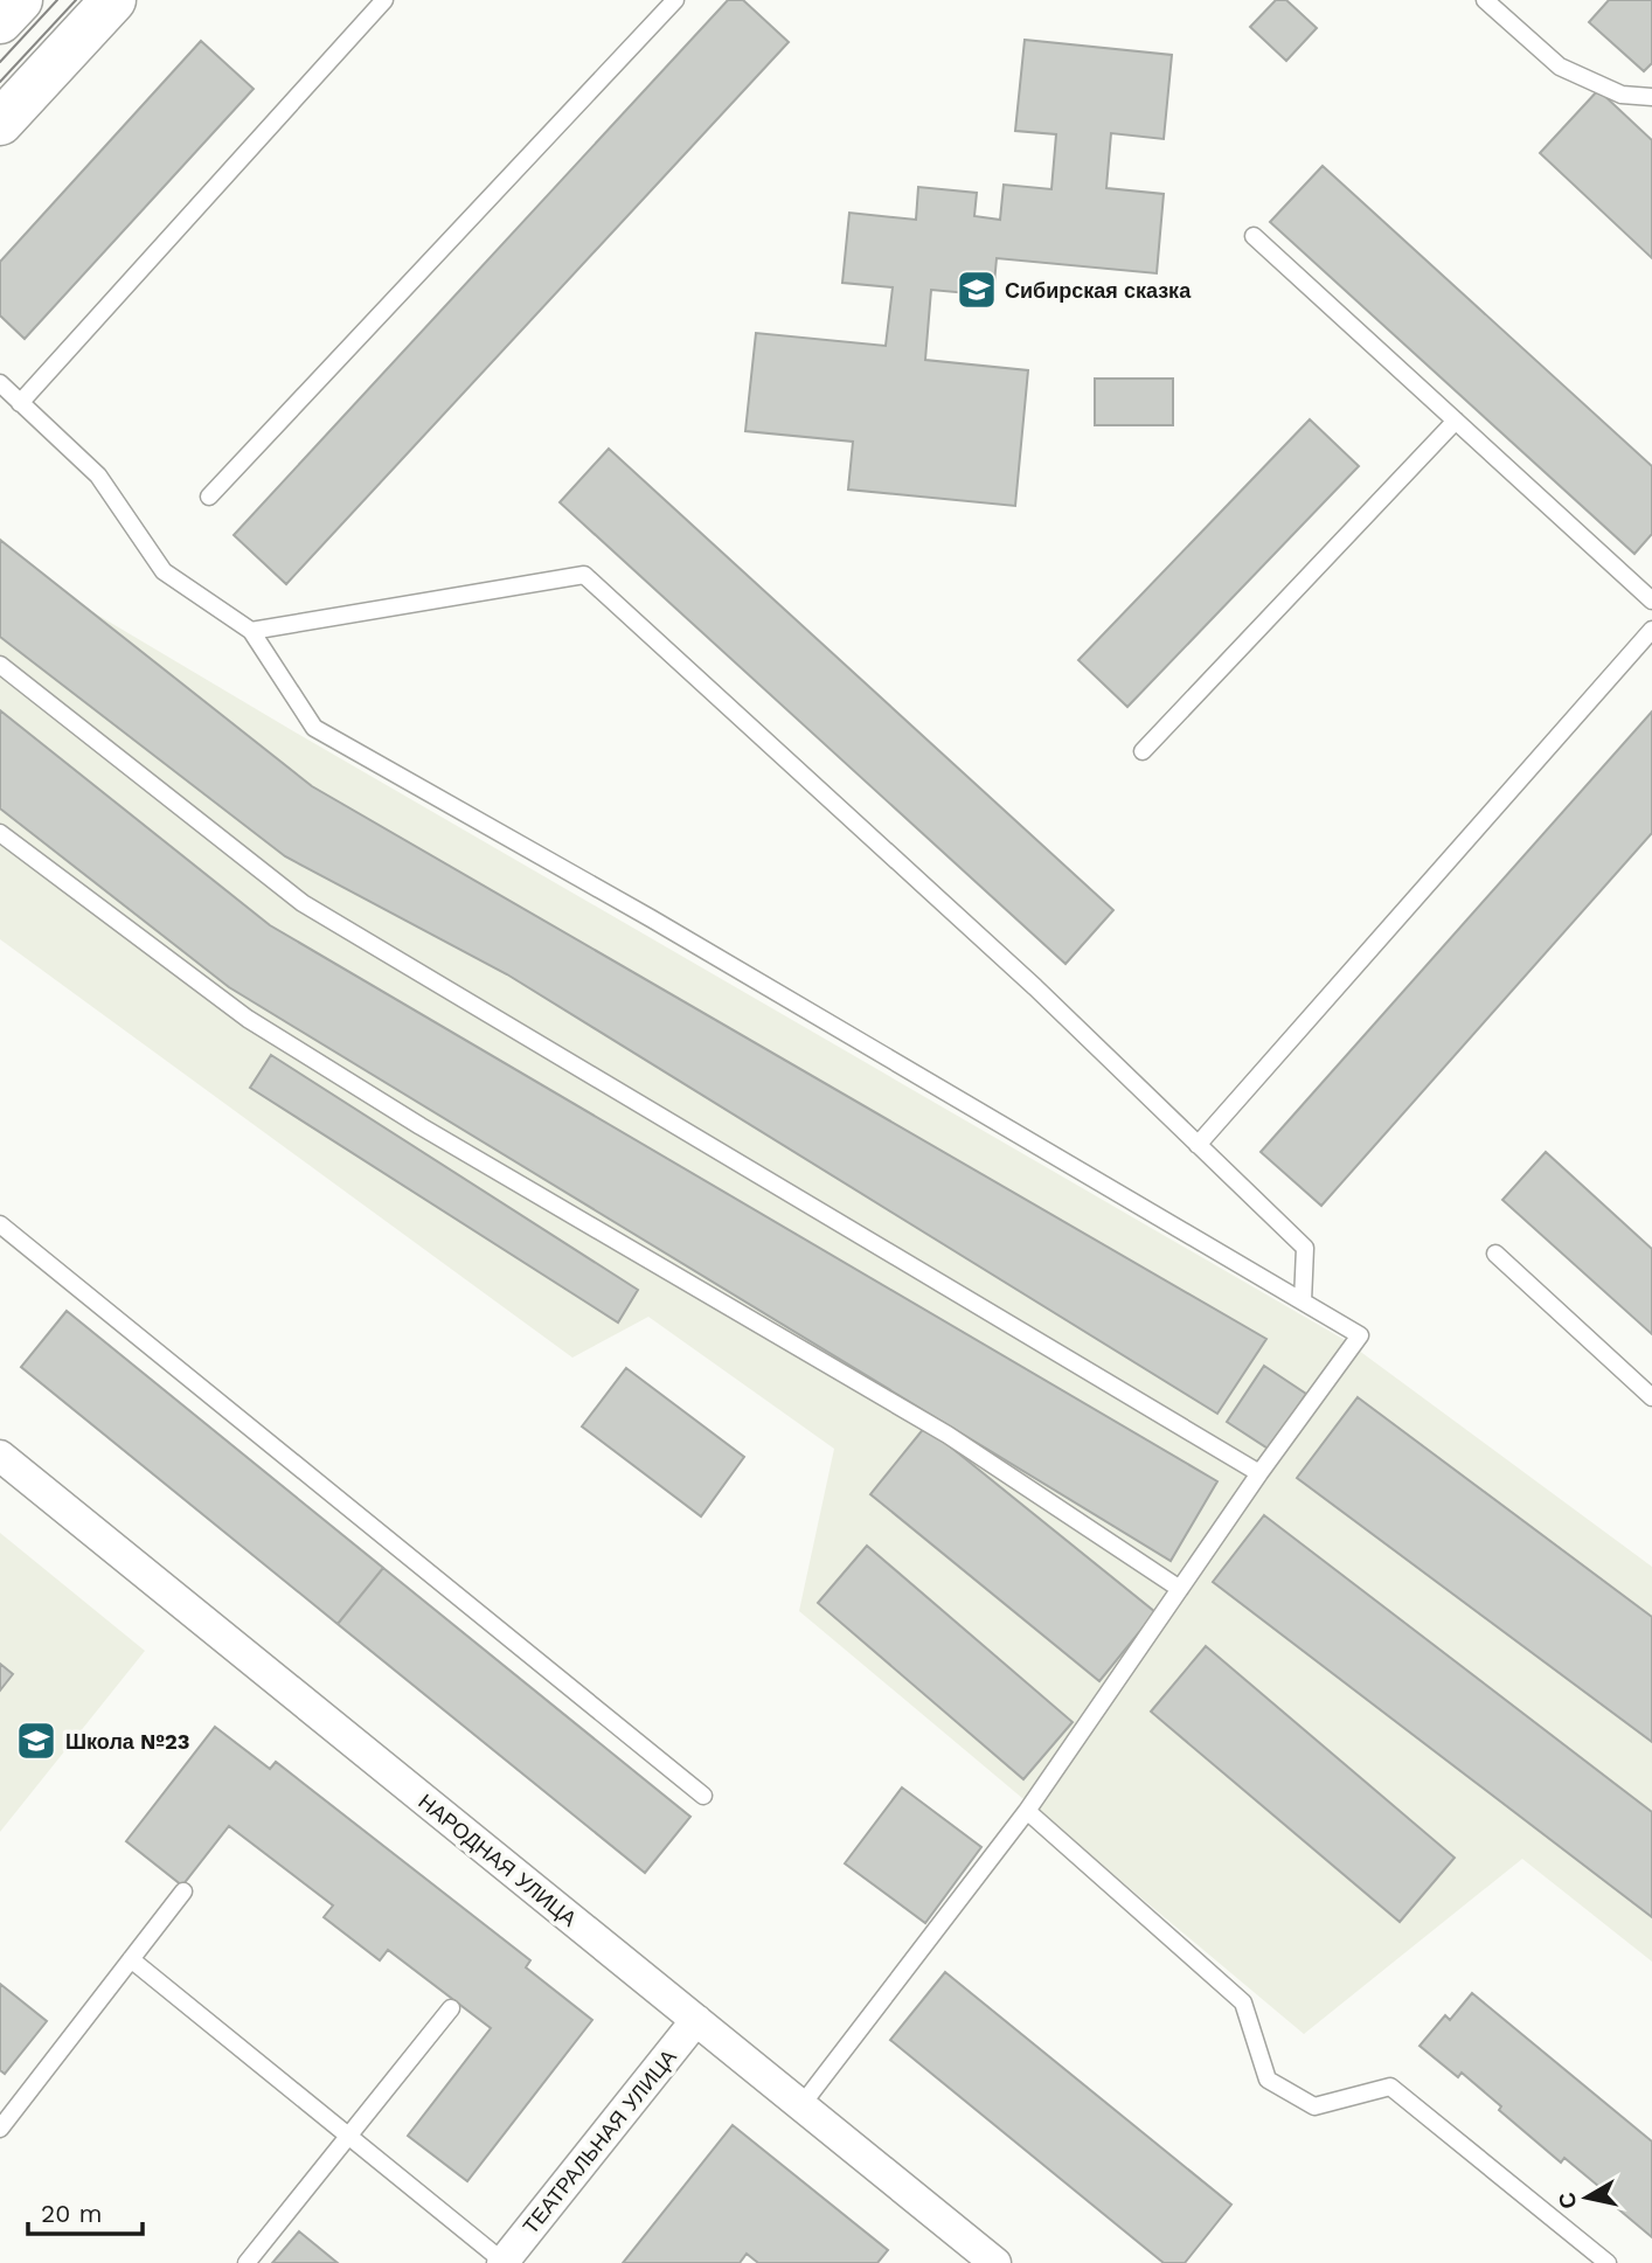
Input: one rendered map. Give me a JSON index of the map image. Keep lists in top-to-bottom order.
{
  "streets": {
    "street": ["НАРОДНАЯ УЛИЦА", "ТЕАТРАЛЬНАЯ УЛИЦА"]
  },
  "crossings": [
    ["НАРОДНАЯ УЛИЦА", "ТЕАТРАЛЬНАЯ УЛИЦА"]
  ],
  "places": {
    "school or university": ["Сибирская сказка", "Школа №23"]
  },
  "scale_bar": "20 m",
  "north": "left"
}
